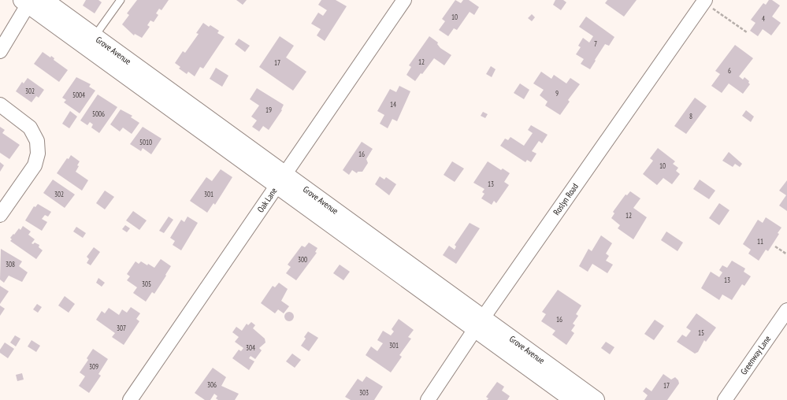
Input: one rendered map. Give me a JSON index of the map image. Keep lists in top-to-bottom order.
{
  "streets": {
    "street": [
      "Grove Avenue",
      "Roslyn Road",
      "Oak Lane",
      "Greenway Lane"
    ]
  },
  "crossings": [
    ["Grove Avenue", "Roslyn Road"],
    ["Grove Avenue", "Oak Lane"]
  ],
  "house_numbers": [
    "10",
    "4",
    "7",
    "12",
    "17",
    "6",
    "302",
    "9",
    "5004",
    "14",
    "19",
    "5006",
    "8",
    "5010",
    "16",
    "10",
    "13",
    "302",
    "301",
    "12",
    "11",
    "300",
    "308",
    "13",
    "305",
    "16",
    "307",
    "15",
    "301",
    "304",
    "309",
    "306",
    "17",
    "303"
  ]
}
